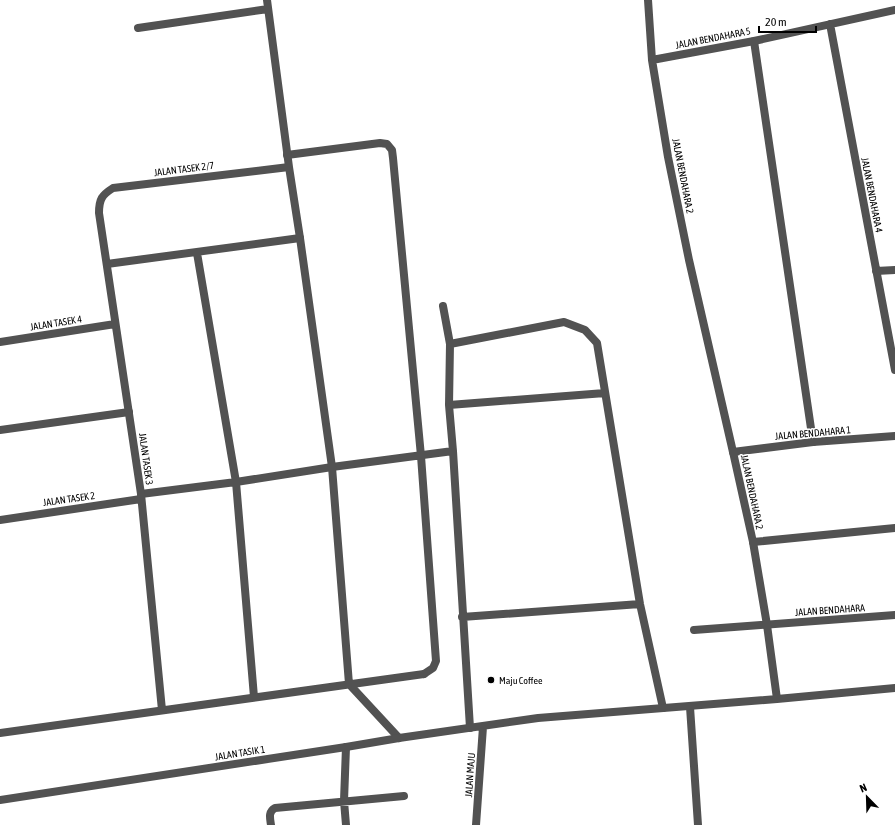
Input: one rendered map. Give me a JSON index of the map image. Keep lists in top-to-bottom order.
{
  "streets": {
    "street": [
      "JALAN BENDAHARA 5",
      "JALAN TASEK 2/7",
      "JALAN BENDAHARA 2",
      "JALAN BENDAHARA 4",
      "JALAN TASEK 4",
      "JALAN BENDAHARA 1",
      "JALAN TASEK 3",
      "JALAN TASEK 2",
      "JALAN BENDAHARA",
      "JALAN TASIK 1",
      "JALAN MAJU"
    ]
  },
  "crossings": [
    ["JALAN BENDAHARA 5", "JALAN BENDAHARA 2"],
    ["JALAN BENDAHARA 5", "JALAN BENDAHARA 4"],
    ["JALAN TASEK 2/7", "JALAN TASEK 3"],
    ["JALAN BENDAHARA 2", "JALAN BENDAHARA 1"],
    ["JALAN BENDAHARA 2", "JALAN BENDAHARA"],
    ["JALAN TASEK 4", "JALAN TASEK 3"],
    ["JALAN TASEK 3", "JALAN TASEK 2"],
    ["JALAN TASIK 1", "JALAN MAJU"]
  ],
  "places": ["Maju Coffee"],
  "scale_bar": "20 m",
  "north": "top left"
}
